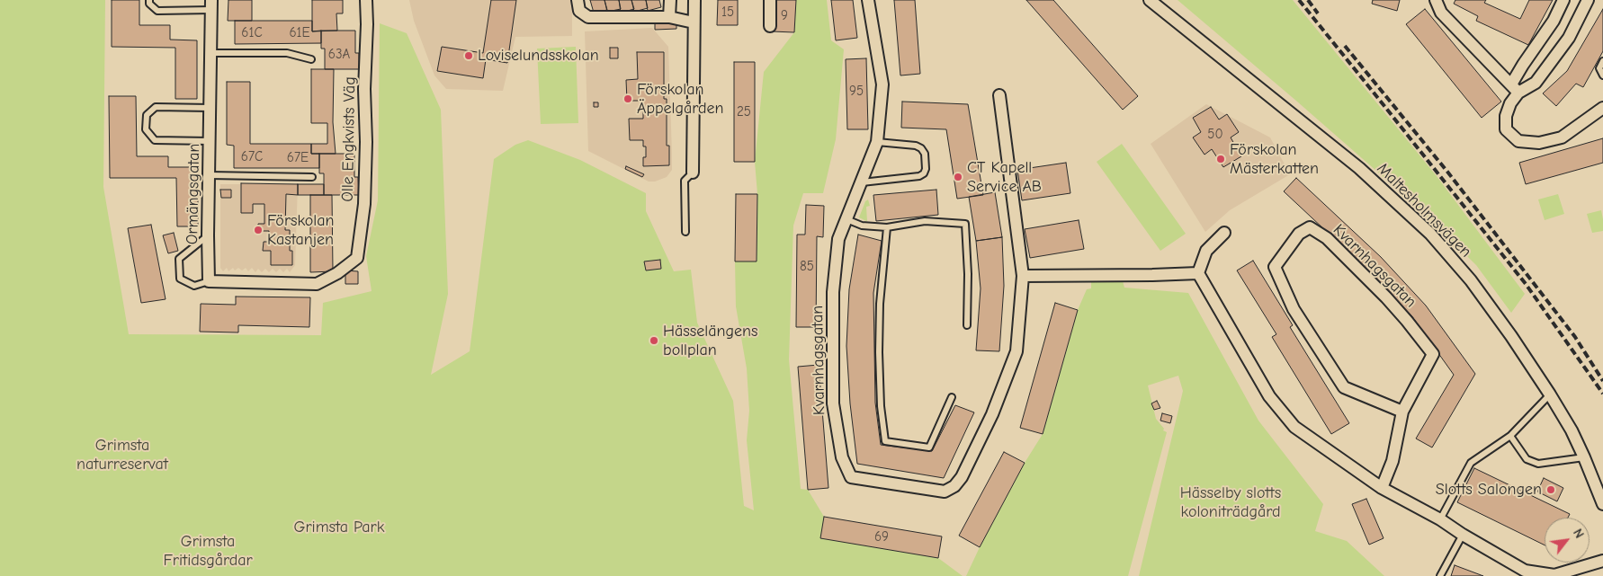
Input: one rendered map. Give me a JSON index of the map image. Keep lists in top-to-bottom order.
{
  "streets": {
    "street": [
      "Olle Engkvists Väg",
      "Ormängsgatan",
      "Maltesholmsvägen",
      "Kvarnhagsgatan"
    ]
  },
  "crossings": [
    ["Olle Engkvists Väg", "Ormängsgatan"]
  ],
  "parks": [
    "Grimsta naturreservat",
    "Hässelby slotts koloniträdgård",
    "Grimsta Park",
    "Grimsta Fritidsgårdar"
  ],
  "places": [
    "Loviselundsskolan",
    "Förskolan Äppelgården",
    "Förskolan Mästerkatten",
    "CT Kapell Service AB",
    "Förskolan Kastanjen",
    "Hässelängens bollplan",
    "Slotts Salongen"
  ],
  "house_numbers": [
    "15",
    "9",
    "61C",
    "61E",
    "63A",
    "95",
    "25",
    "50",
    "67C",
    "67E",
    "85",
    "69"
  ],
  "north": "top right"
}
